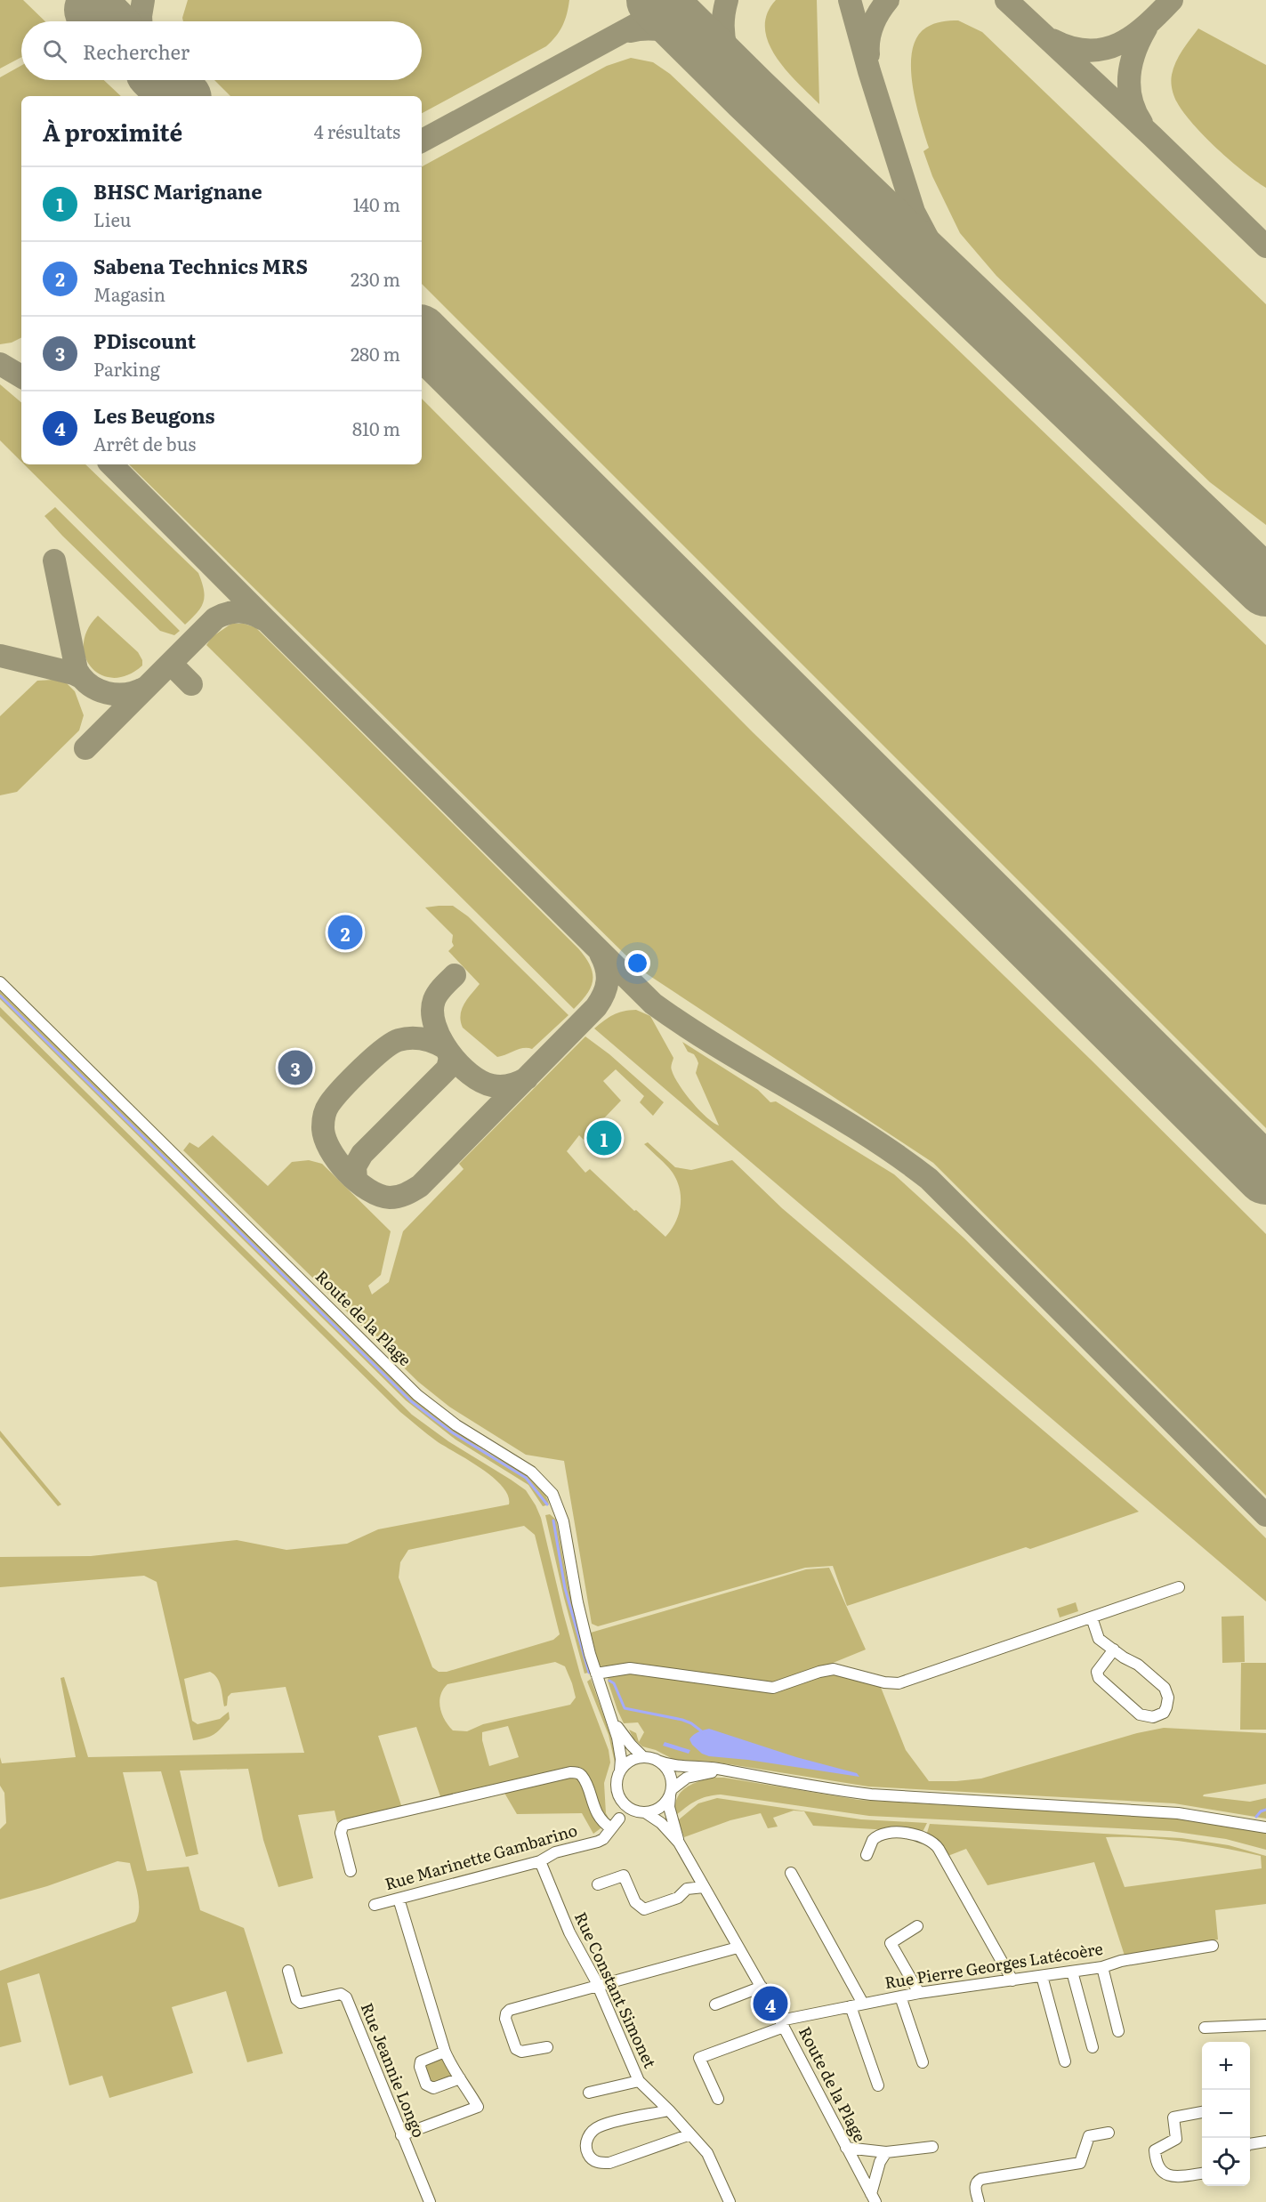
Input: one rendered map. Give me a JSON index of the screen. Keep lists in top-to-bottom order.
{
  "streets": {
    "street": [
      "Route de la Plage",
      "Rue Marinette Gambarino",
      "Rue Pierre Georges Latécoère",
      "Rue Constant Simonet",
      "Rue Jeannie Longo"
    ]
  },
  "crossings": [
    ["Route de la Plage", "Rue Marinette Gambarino"],
    ["Route de la Plage", "Rue Pierre Georges Latécoère"],
    ["Rue Marinette Gambarino", "Rue Constant Simonet"]
  ],
  "page": {
    "search": "Rechercher",
    "heading": ["À proximité", "4 résultats"],
    "list": [
      {
        "mark": "1",
        "name": "BHSC Marignane",
        "note": "Lieu",
        "value": "140 m"
      },
      {
        "mark": "2",
        "name": "Sabena Technics MRS",
        "note": "Magasin",
        "value": "230 m"
      },
      {
        "mark": "3",
        "name": "PDiscount",
        "note": "Parking",
        "value": "280 m"
      },
      {
        "mark": "4",
        "name": "Les Beugons",
        "note": "Arrêt de bus",
        "value": "810 m"
      }
    ],
    "pins": [
      "2",
      "3",
      "1",
      "4"
    ],
    "map_buttons": ["+", "−"]
  }
}
